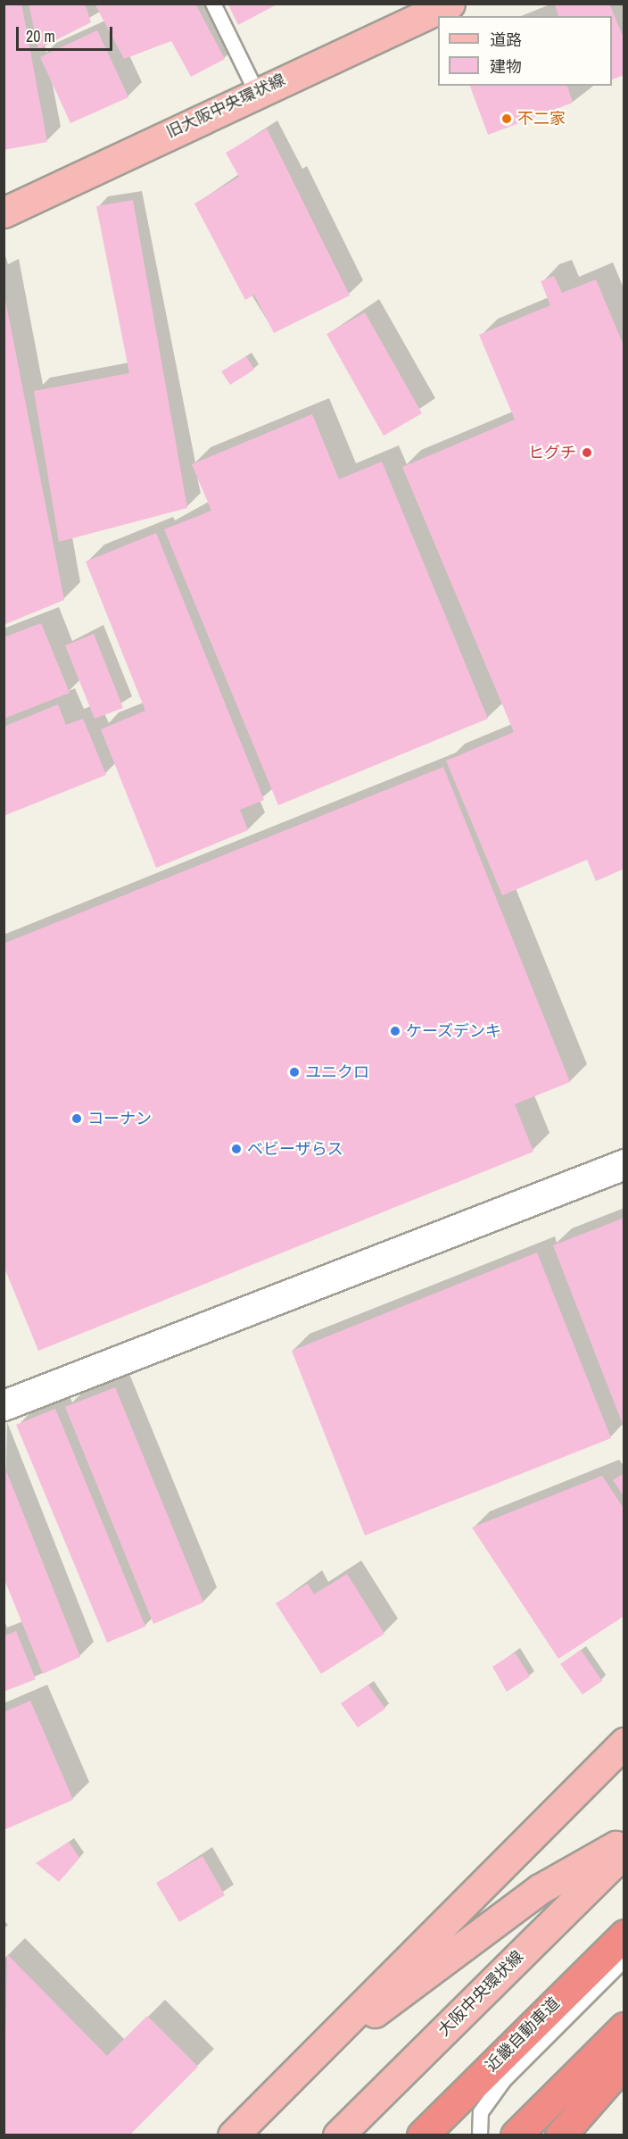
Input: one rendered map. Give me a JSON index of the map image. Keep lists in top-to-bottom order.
{
  "streets": {
    "highway": ["近畿自動車道"],
    "main road": ["旧大阪中央環状線", "大阪中央環状線"]
  },
  "places": [
    "不二家",
    "ヒグチ",
    "ケーズデンキ",
    "ユニクロ",
    "コーナン",
    "ベビーザらス"
  ],
  "legend": ["道路", "建物"],
  "scale_bar": "20 m"
}
